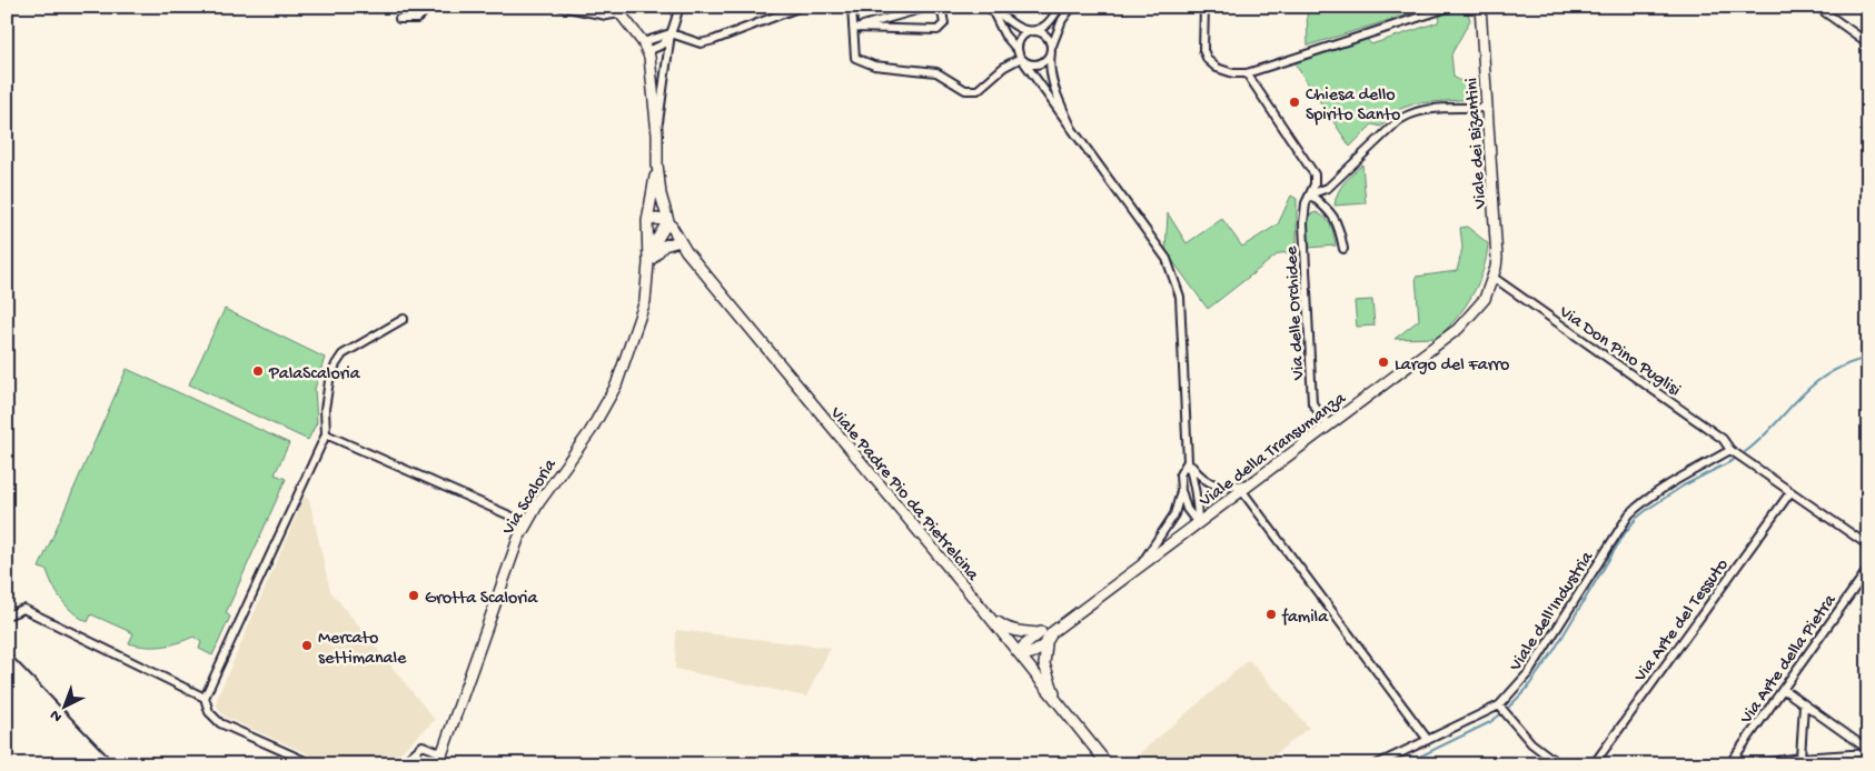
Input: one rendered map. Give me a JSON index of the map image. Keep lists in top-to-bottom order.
{
  "streets": {
    "street": [
      "Viale dei Bizantini",
      "Via delle Orchidee",
      "Via Don Pino Puglisi",
      "Viale della Transumanza",
      "Viale Padre Pio da Pietrelcina",
      "Via Scaloria",
      "Viale dell'Industria",
      "Via Arte del Tessuto",
      "Via Arte della Pietra"
    ]
  },
  "crossings": [
    ["Viale dei Bizantini", "Via Don Pino Puglisi"],
    ["Viale dei Bizantini", "Viale della Transumanza"],
    ["Via delle Orchidee", "Viale della Transumanza"],
    ["Via Don Pino Puglisi", "Viale della Transumanza"],
    ["Via Don Pino Puglisi", "Viale dell'Industria"],
    ["Via Don Pino Puglisi", "Via Arte del Tessuto"],
    ["Viale della Transumanza", "Viale Padre Pio da Pietrelcina"],
    ["Viale Padre Pio da Pietrelcina", "Via Scaloria"]
  ],
  "places": [
    "Chiesa dello Spirito Santo",
    "Largo del Farro",
    "PalaScaloria",
    "Grotta Scaloria",
    "famila",
    "Mercato settimanale"
  ],
  "north": "bottom left"
}
